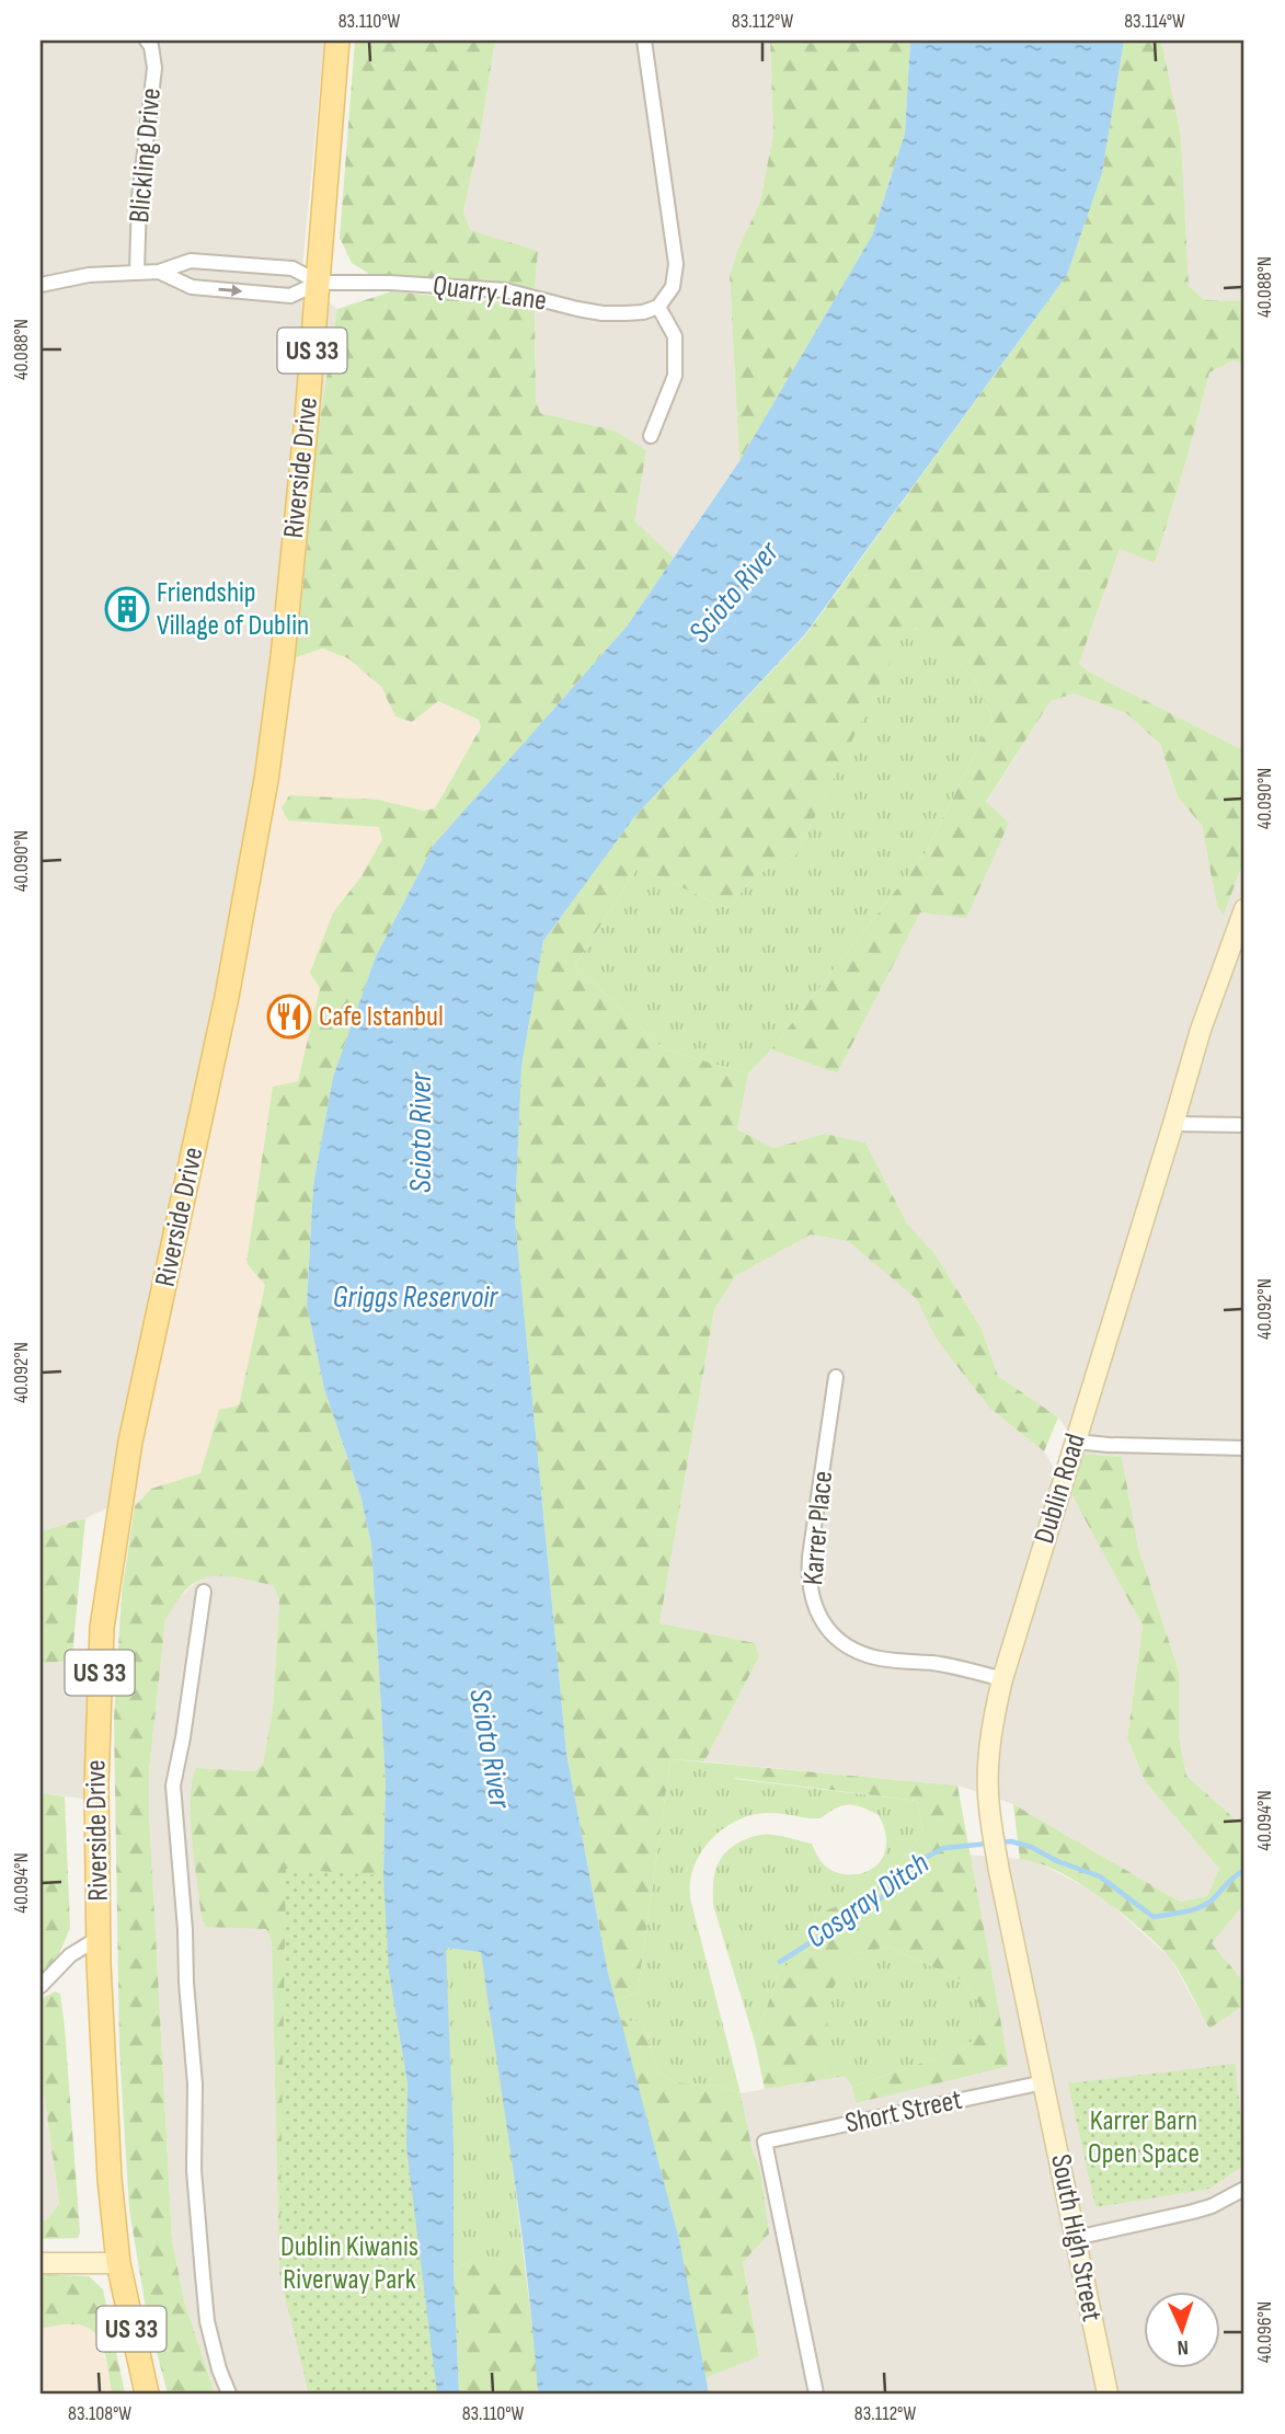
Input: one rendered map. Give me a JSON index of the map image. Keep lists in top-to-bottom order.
{
  "streets": {
    "main road": [
      "US 33",
      "Riverside Drive",
      "Dublin Road",
      "South High Street"
    ],
    "street": [
      "Blickling Drive",
      "Quarry Lane",
      "Karrer Place",
      "Short Street"
    ]
  },
  "crossings": [
    ["Quarry Lane", "Riverside Drive"],
    ["Dublin Road", "Karrer Place"],
    ["Dublin Road", "Short Street"],
    ["Dublin Road", "South High Street"],
    ["Short Street", "South High Street"]
  ],
  "water": ["Scioto River", "Griggs Reservoir", "Cosgray Ditch"],
  "parks": ["Karrer Barn Open Space", "Dublin Kiwanis Riverway Park"],
  "places": {
    "building": ["Friendship Village of Dublin"],
    "restaurant": ["Cafe Istanbul"]
  },
  "north": "bottom",
  "coordinates": [
    "83.110°W",
    "83.112°W",
    "83.114°W",
    "40.088°N",
    "40.090°N",
    "40.092°N",
    "40.094°N",
    "40.096°N",
    "83.108°W"
  ]
}
